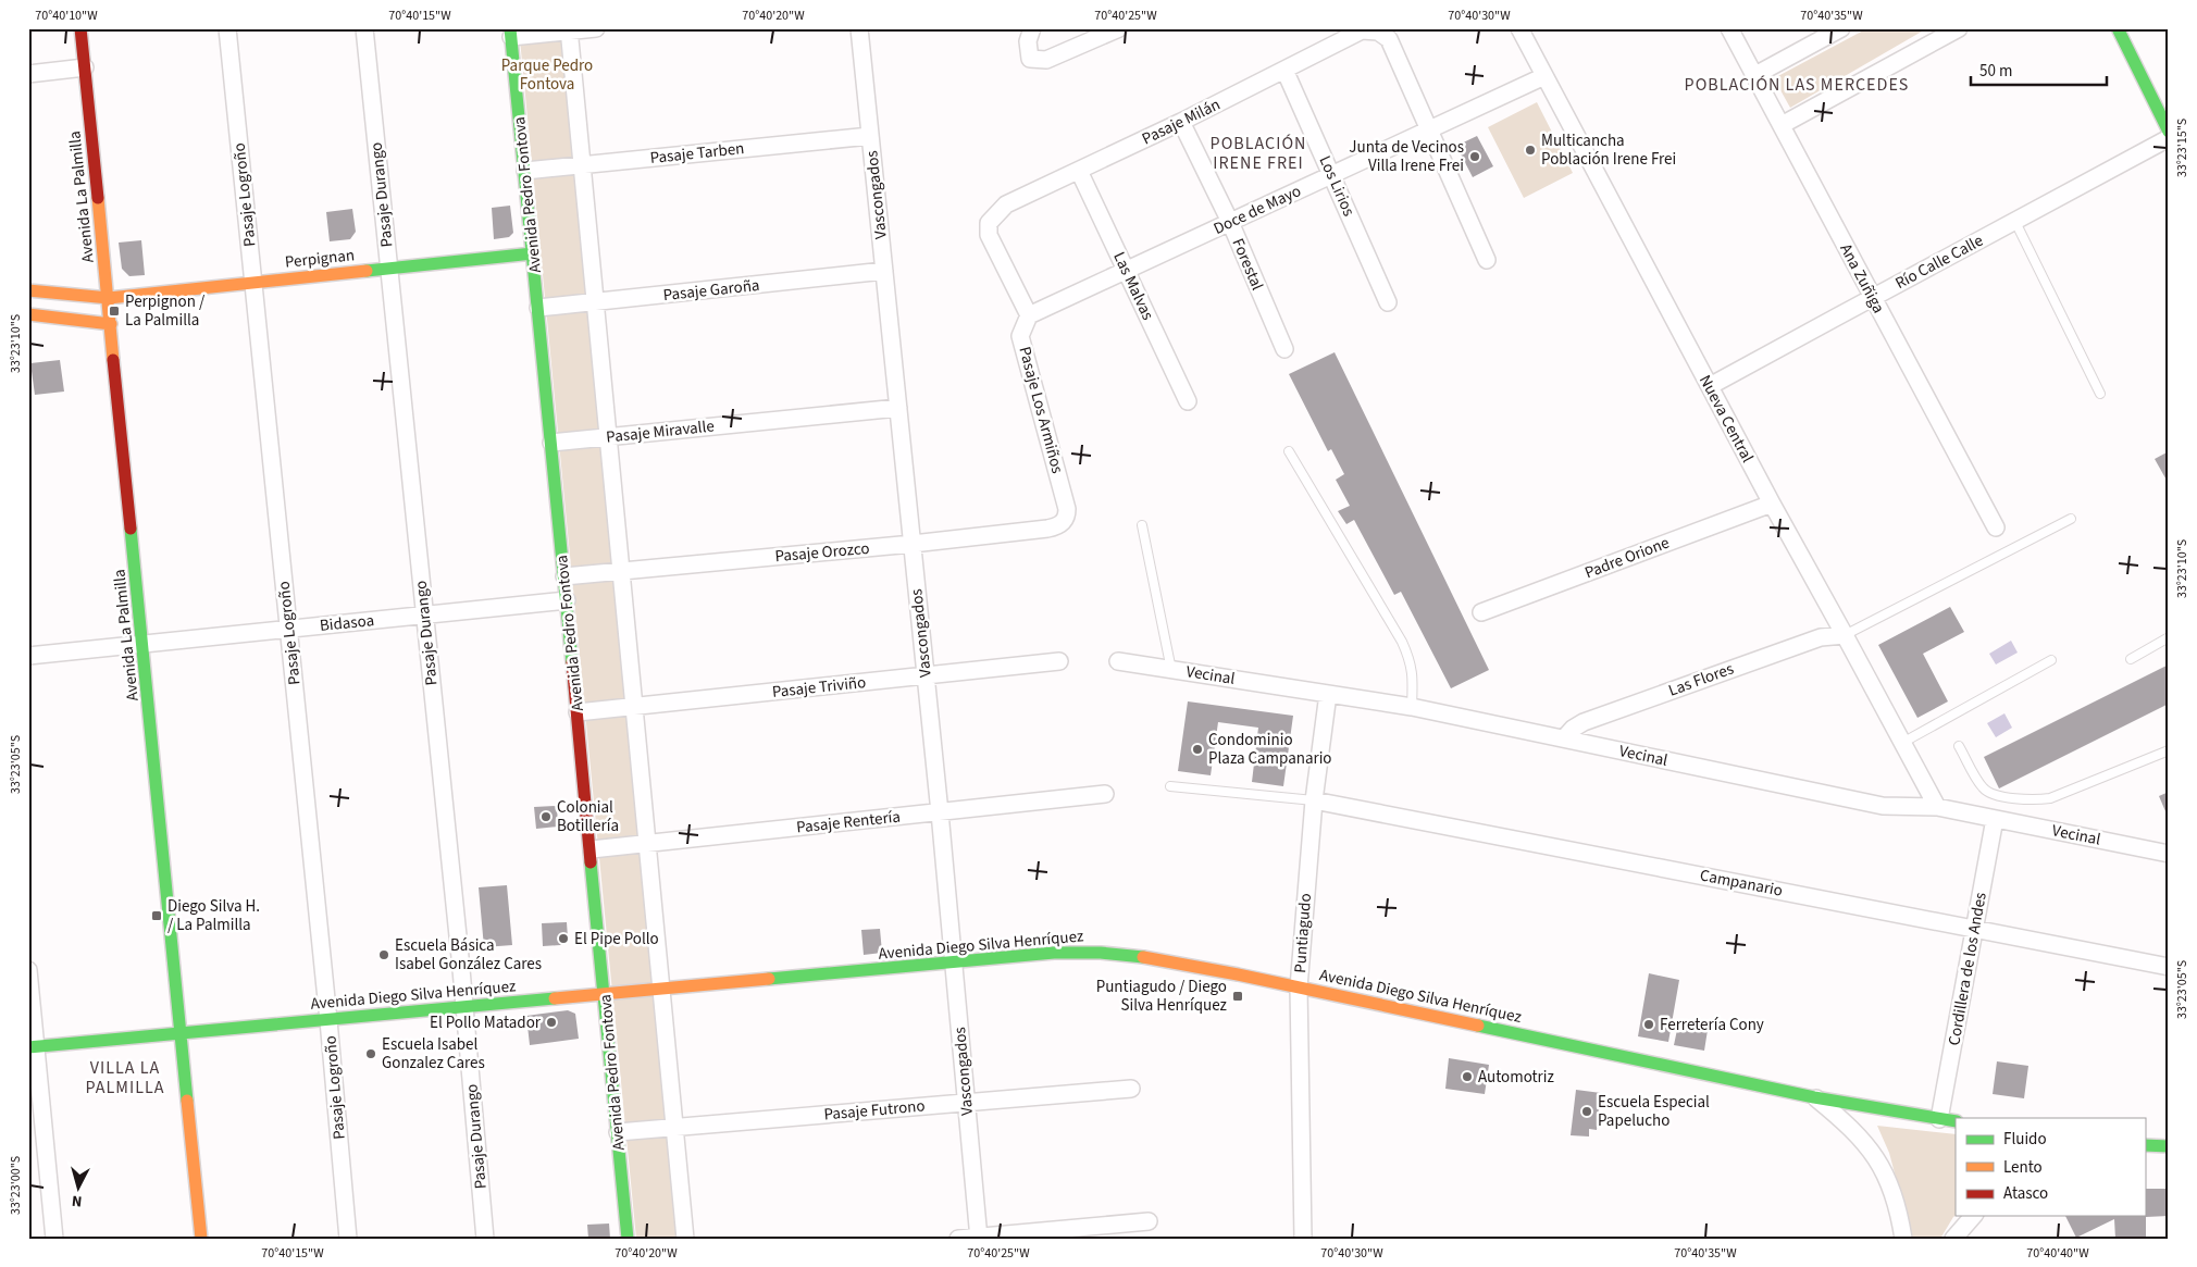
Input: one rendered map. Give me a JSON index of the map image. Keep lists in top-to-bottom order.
{
  "streets": {
    "main road": [
      "Avenida Pedro Fontova",
      "Avenida La Palmilla",
      "Perpignan",
      "Avenida Diego Silva Henríquez"
    ],
    "street": [
      "Pasaje Milán",
      "Pasaje Tarben",
      "Los Lirios",
      "Pasaje Logroño",
      "Pasaje Durango",
      "Vascongados",
      "Doce de Mayo",
      "Río Calle Calle",
      "Forestal",
      "Ana Zuñiga",
      "Las Malvas",
      "Pasaje Garoña",
      "Pasaje Los Armiños",
      "Nueva Central",
      "Pasaje Miravalle",
      "Pasaje Orozco",
      "Padre Orione",
      "Bidasoa",
      "Vecinal",
      "Las Flores",
      "Pasaje Triviño",
      "Pasaje Rentería",
      "Campanario",
      "Puntiagudo",
      "Cordillera de los Andes",
      "Pasaje Futrono"
    ]
  },
  "crossings": [
    ["Pasaje Milán", "Los Lirios"],
    ["Pasaje Milán", "Doce de Mayo"],
    ["Pasaje Milán", "Forestal"],
    ["Pasaje Milán", "Las Malvas"],
    ["Pasaje Milán", "Pasaje Los Armiños"],
    ["Pasaje Tarben", "Avenida Pedro Fontova"],
    ["Pasaje Tarben", "Vascongados"],
    ["Los Lirios", "Doce de Mayo"],
    ["Pasaje Logroño", "Perpignan"],
    ["Pasaje Logroño", "Bidasoa"],
    ["Pasaje Logroño", "Avenida Diego Silva Henríquez"],
    ["Pasaje Durango", "Perpignan"],
    ["Pasaje Durango", "Bidasoa"],
    ["Pasaje Durango", "Avenida Diego Silva Henríquez"],
    ["Avenida Pedro Fontova", "Perpignan"],
    ["Avenida Pedro Fontova", "Pasaje Garoña"],
    ["Avenida Pedro Fontova", "Pasaje Miravalle"],
    ["Avenida Pedro Fontova", "Pasaje Orozco"],
    ["Avenida Pedro Fontova", "Bidasoa"],
    ["Avenida Pedro Fontova", "Pasaje Triviño"],
    ["Avenida Pedro Fontova", "Pasaje Rentería"],
    ["Avenida Pedro Fontova", "Avenida Diego Silva Henríquez"],
    ["Avenida Pedro Fontova", "Pasaje Futrono"],
    ["Vascongados", "Pasaje Garoña"],
    ["Vascongados", "Pasaje Miravalle"],
    ["Vascongados", "Pasaje Orozco"],
    ["Vascongados", "Pasaje Triviño"],
    ["Vascongados", "Pasaje Rentería"],
    ["Vascongados", "Avenida Diego Silva Henríquez"],
    ["Vascongados", "Pasaje Futrono"],
    ["Avenida La Palmilla", "Perpignan"],
    ["Avenida La Palmilla", "Bidasoa"],
    ["Avenida La Palmilla", "Avenida Diego Silva Henríquez"],
    ["Doce de Mayo", "Forestal"],
    ["Doce de Mayo", "Las Malvas"],
    ["Doce de Mayo", "Pasaje Los Armiños"],
    ["Doce de Mayo", "Nueva Central"],
    ["Río Calle Calle", "Ana Zuñiga"],
    ["Río Calle Calle", "Nueva Central"],
    ["Pasaje Los Armiños", "Pasaje Orozco"],
    ["Nueva Central", "Padre Orione"],
    ["Nueva Central", "Vecinal"],
    ["Nueva Central", "Las Flores"],
    ["Vecinal", "Las Flores"],
    ["Vecinal", "Puntiagudo"],
    ["Vecinal", "Cordillera de los Andes"],
    ["Campanario", "Puntiagudo"],
    ["Campanario", "Cordillera de los Andes"],
    ["Puntiagudo", "Avenida Diego Silva Henríquez"],
    ["Avenida Diego Silva Henríquez", "Cordillera de los Andes"]
  ],
  "districts": ["POBLACIÓN LAS MERCEDES", "POBLACIÓN IRENE FREI", "VILLA LA PALMILLA"],
  "parks": ["Parque Pedro Fontova"],
  "places": {
    "other": [
      "Multicancha Población Irene Frei",
      "Junta de Vecinos Villa Irene Frei",
      "Condominio Plaza Campanario",
      "Colonial Botillería",
      "El Pipe Pollo",
      "Escuela Básica Isabel González Cares",
      "El Pollo Matador",
      "Ferretería Cony",
      "Escuela Isabel Gonzalez Cares",
      "Automotriz",
      "Escuela Especial Papelucho"
    ],
    "transit": ["Perpignon / La Palmilla", "Diego Silva H. / La Palmilla", "Puntiagudo / Diego Silva Henríquez"]
  },
  "legend": ["Fluido", "Lento", "Atasco"],
  "scale_bar": "50 m",
  "north": "bottom",
  "coordinates": [
    "70°40'10\"W",
    "70°40'15\"W",
    "70°40'20\"W",
    "70°40'25\"W",
    "70°40'30\"W",
    "70°40'35\"W",
    "33°23'15\"S",
    "33°23'10\"S",
    "33°23'05\"S",
    "33°23'00\"S",
    "70°40'40\"W"
  ]
}
